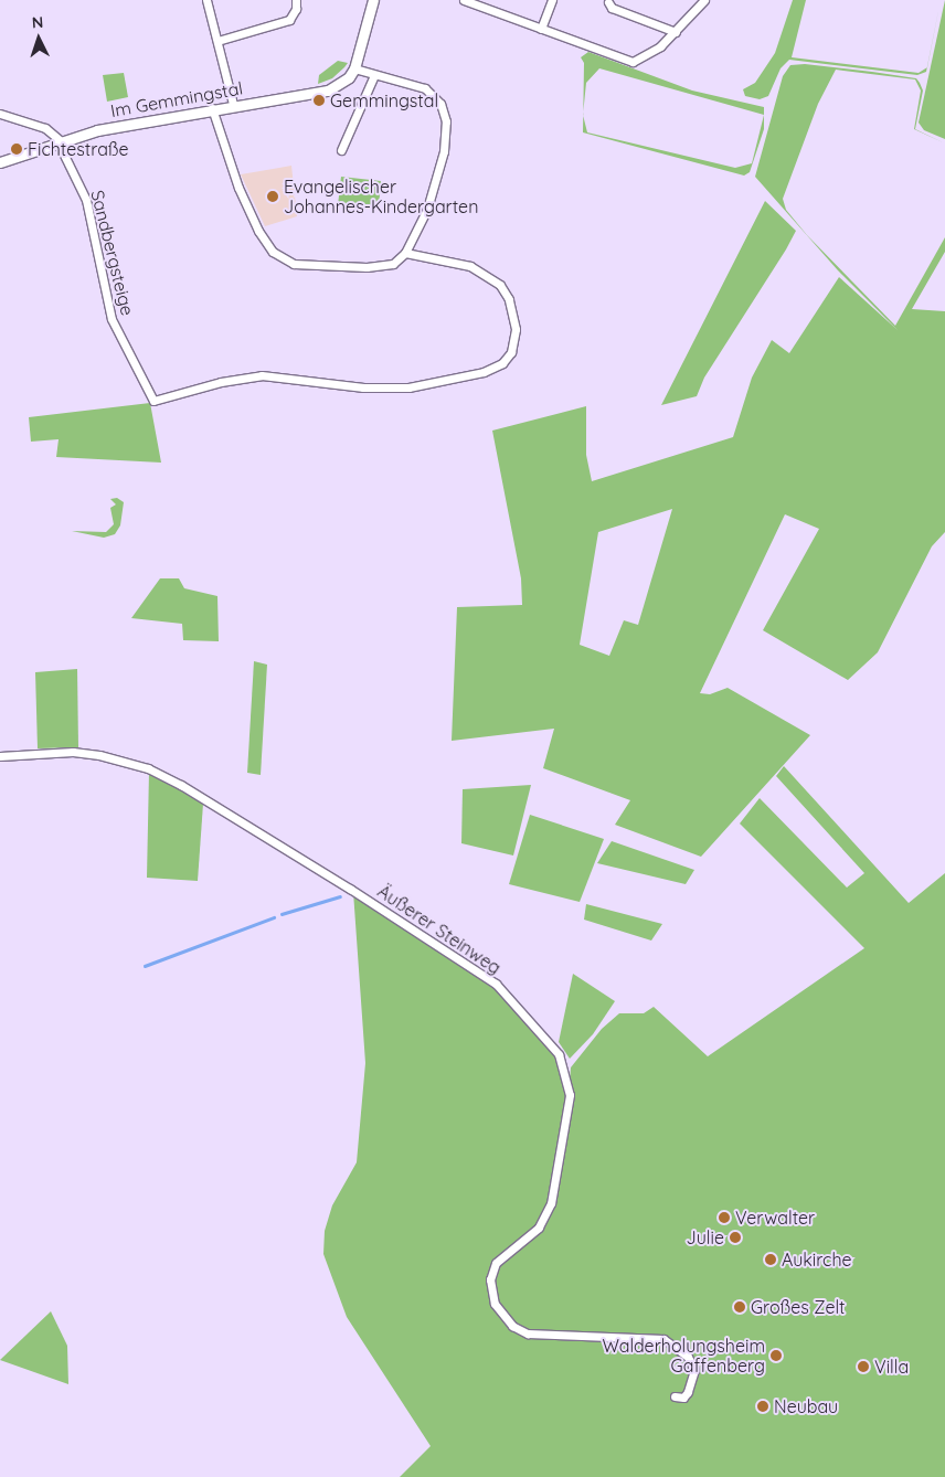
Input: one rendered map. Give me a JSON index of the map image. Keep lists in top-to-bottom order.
{
  "streets": {
    "street": ["Im Gemmingstal", "Sandbergsteige", "Äußerer Steinweg"]
  },
  "crossings": [
    ["Im Gemmingstal", "Sandbergsteige"]
  ],
  "places": [
    "Gemmingstal",
    "Fichtestraße",
    "Evangelischer Johannes-Kindergarten",
    "Verwalter",
    "Julie",
    "Aukirche",
    "Großes Zelt",
    "Walderholungsheim Gaffenberg",
    "Villa",
    "Neubau"
  ],
  "north": "top"
}
